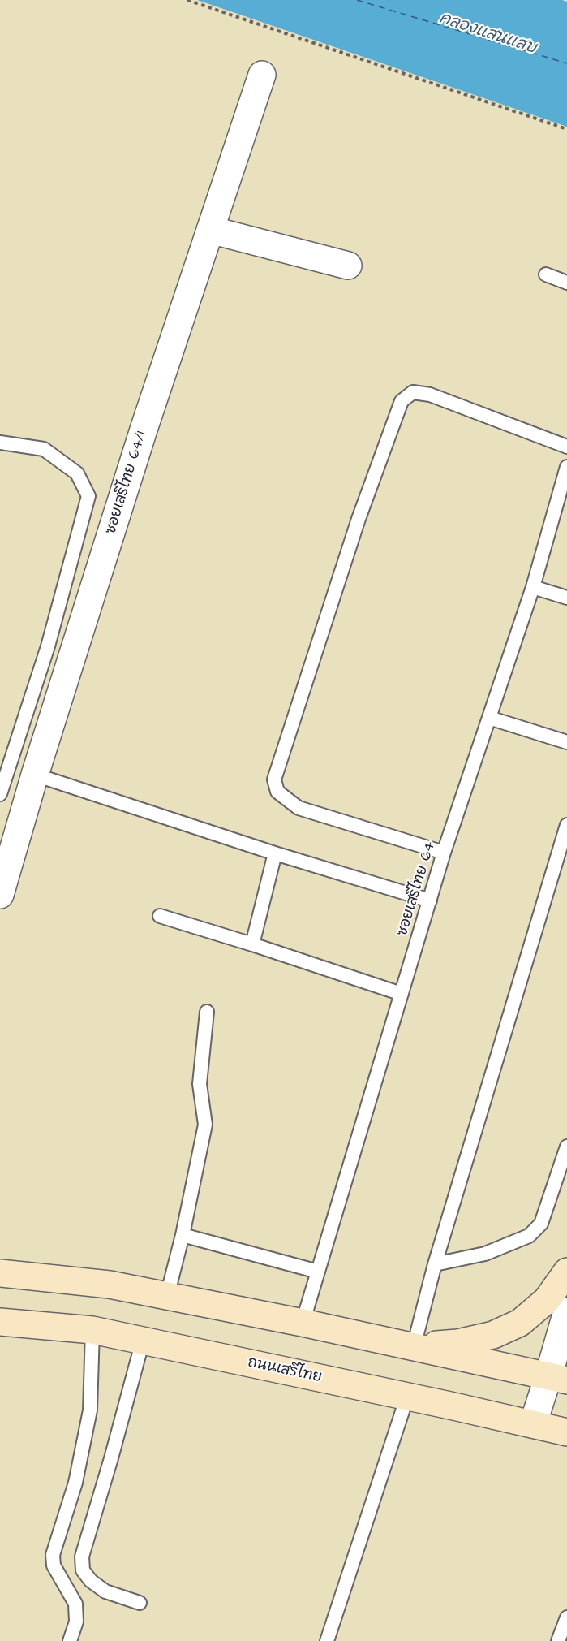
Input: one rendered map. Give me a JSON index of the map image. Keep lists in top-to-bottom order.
{
  "streets": {
    "main road": ["ถนนเสรีไทย"],
    "street": ["ซอยเสรีไทย 64/1"],
    "lane": ["ซอยเสรีไทย 64"]
  },
  "water": ["คลองแสนแสบ"]
}
